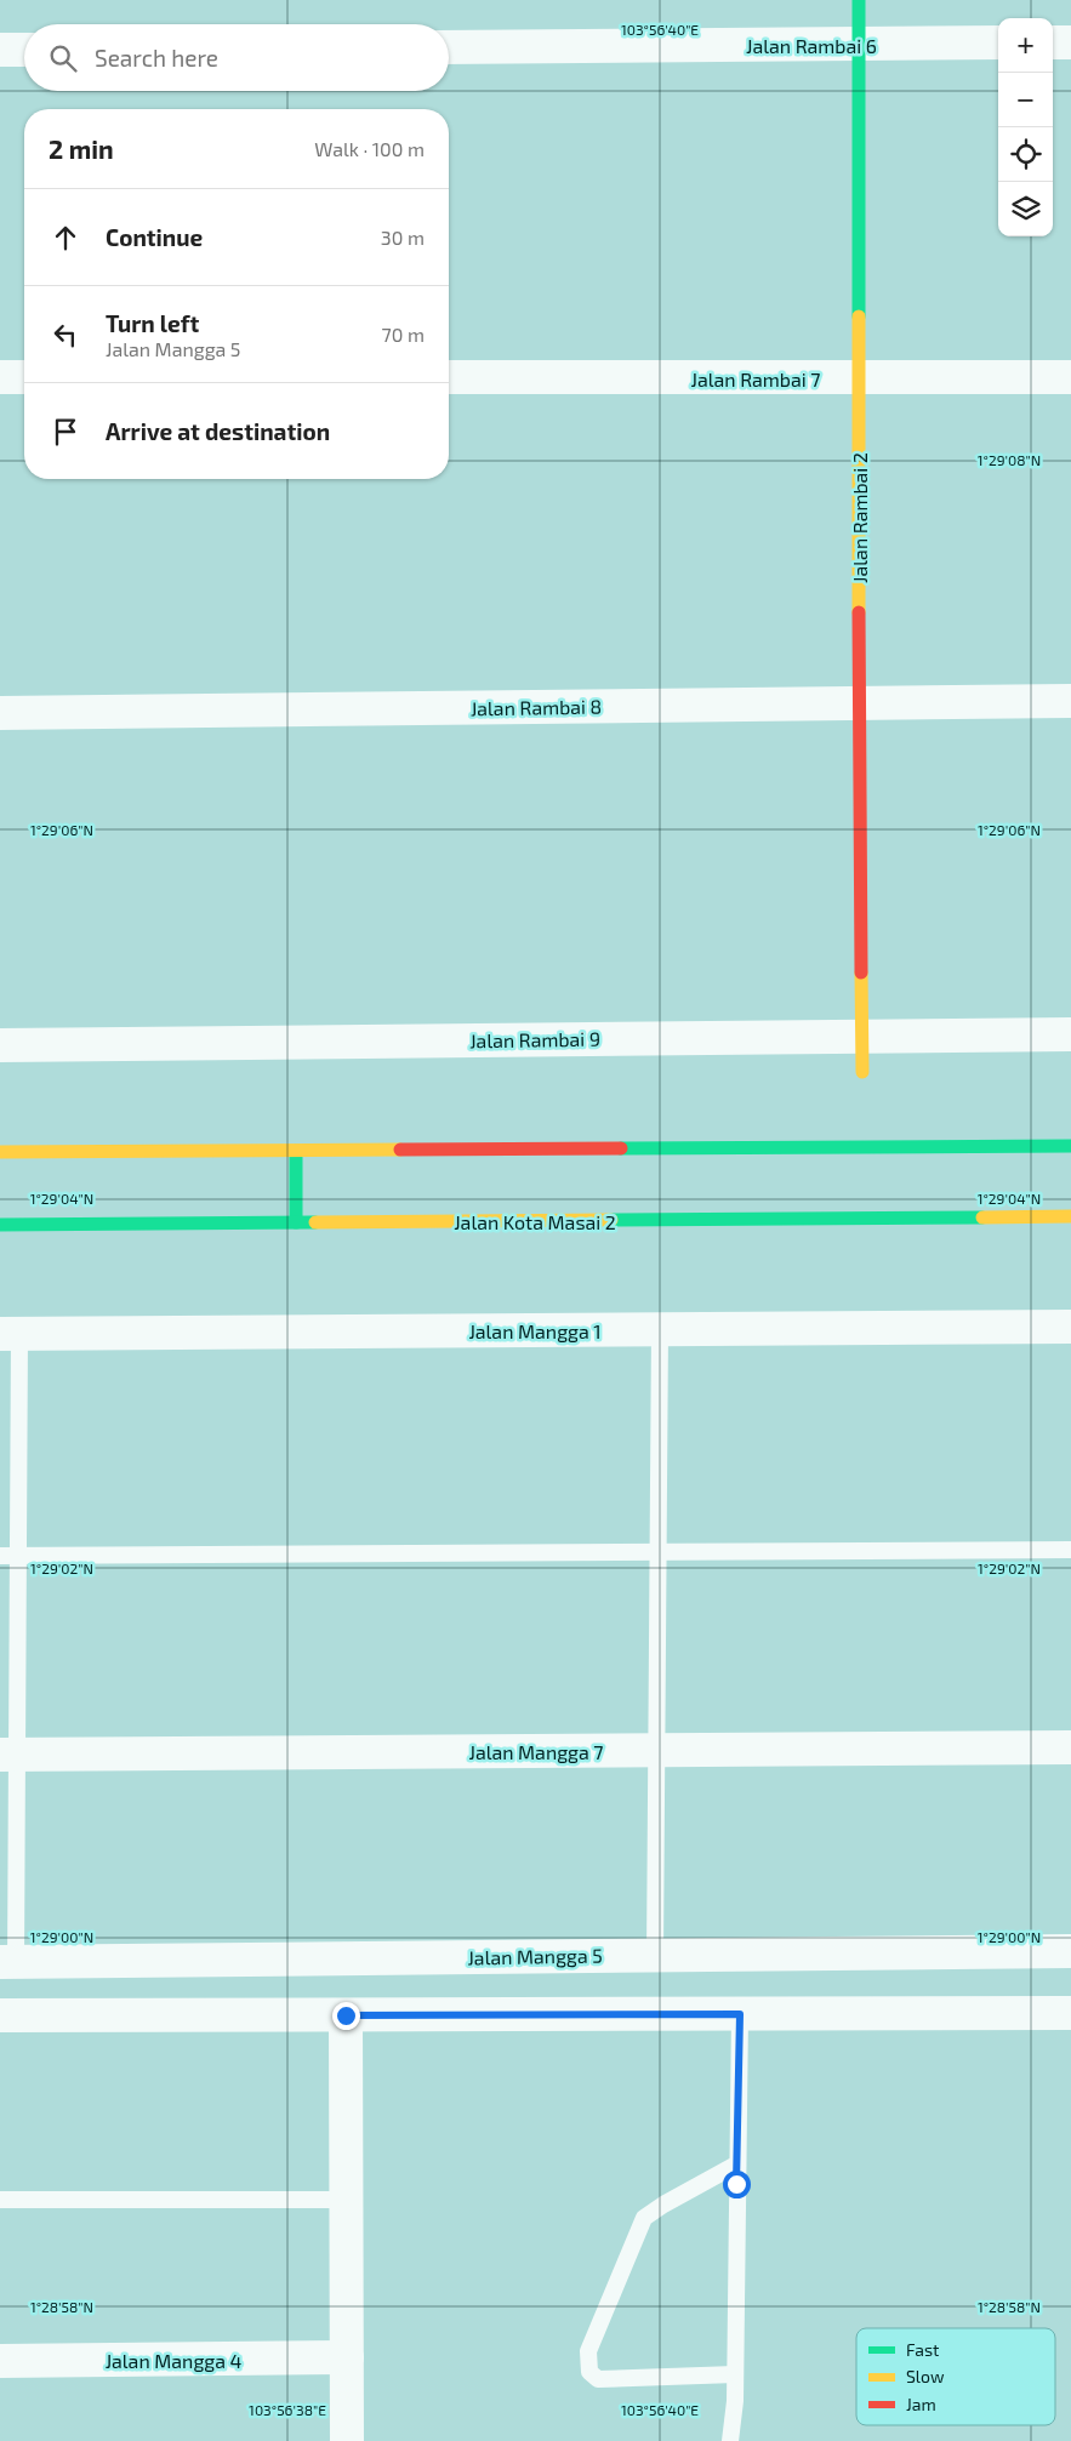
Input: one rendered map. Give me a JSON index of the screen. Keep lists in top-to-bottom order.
{
  "streets": {
    "main road": ["Jalan Rambai 2", "Jalan Kota Masai 2"],
    "street": [
      "Jalan Rambai 6",
      "Jalan Rambai 7",
      "Jalan Rambai 8",
      "Jalan Rambai 9",
      "Jalan Mangga 1",
      "Jalan Mangga 7",
      "Jalan Mangga 5",
      "Jalan Mangga 4"
    ]
  },
  "crossings": [
    ["Jalan Rambai 6", "Jalan Rambai 2"],
    ["Jalan Rambai 7", "Jalan Rambai 2"],
    ["Jalan Rambai 2", "Jalan Rambai 8"],
    ["Jalan Rambai 2", "Jalan Rambai 9"]
  ],
  "legend": ["Fast", "Slow", "Jam"],
  "page": {
    "map_buttons": ["+", "−"],
    "search": "Search here",
    "heading": ["2 min", "Walk · 100 m"],
    "list": [
      ["Continue", "30 m"],
      ["Turn left", "Jalan Mangga 5", "70 m"],
      "Arrive at destination"
    ]
  },
  "coordinates": [
    "103°56'40\"E",
    "1°29'08\"N",
    "1°29'06\"N",
    "1°29'04\"N",
    "1°29'02\"N",
    "1°29'00\"N",
    "1°28'58\"N",
    "103°56'38\"E"
  ]
}
